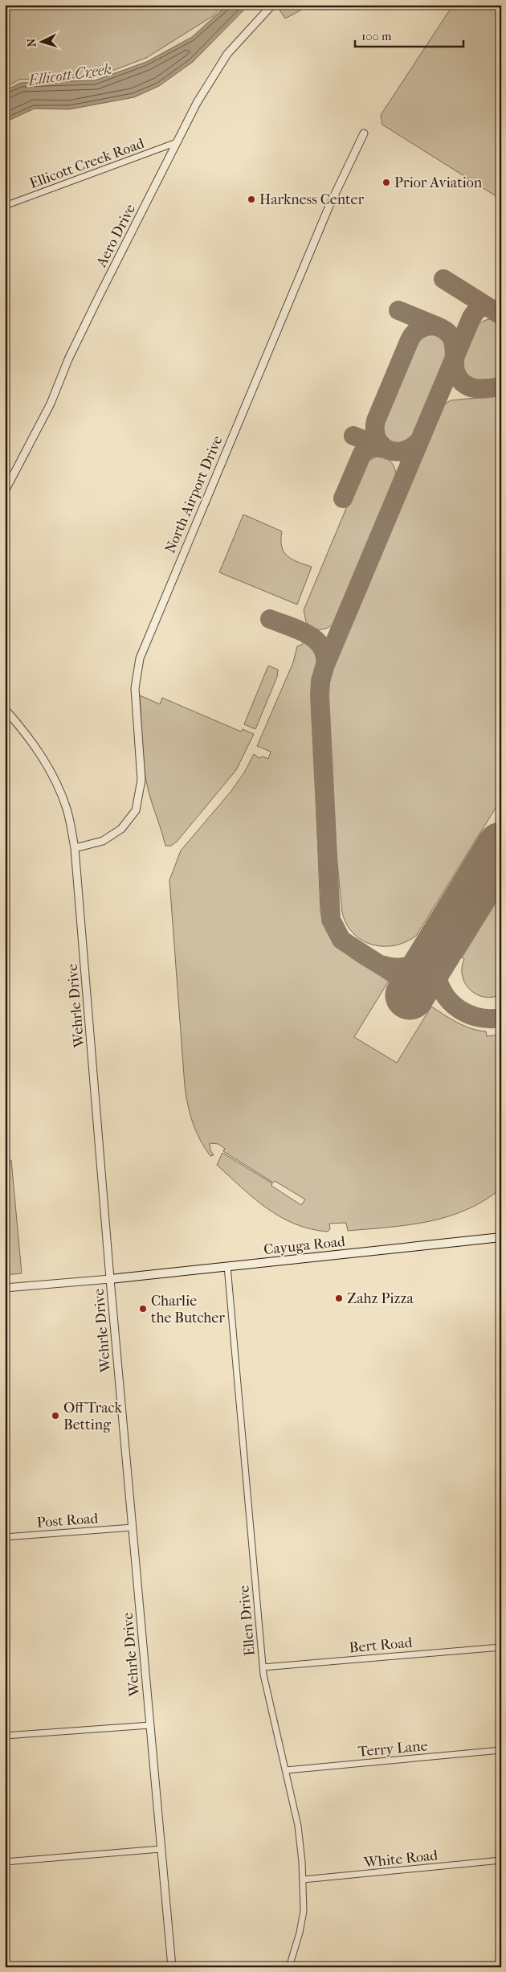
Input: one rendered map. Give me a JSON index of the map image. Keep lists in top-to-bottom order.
{
  "streets": {
    "main road": ["Cayuga Road"],
    "street": [
      "Ellicott Creek Road",
      "Aero Drive",
      "North Airport Drive",
      "Wehrle Drive",
      "Post Road",
      "Ellen Drive",
      "Bert Road",
      "Terry Lane",
      "White Road"
    ]
  },
  "crossings": [
    ["Ellicott Creek Road", "Aero Drive"],
    ["North Airport Drive", "Wehrle Drive"],
    ["Wehrle Drive", "Cayuga Road"],
    ["Wehrle Drive", "Post Road"],
    ["Cayuga Road", "Ellen Drive"],
    ["Ellen Drive", "Bert Road"],
    ["Ellen Drive", "Terry Lane"],
    ["Ellen Drive", "White Road"]
  ],
  "water": ["Ellicott Creek"],
  "places": [
    "Prior Aviation",
    "Harkness Center",
    "Zahz Pizza",
    "Charlie the Butcher",
    "Off Track Betting"
  ],
  "scale_bar": "100 m",
  "north": "left"
}
